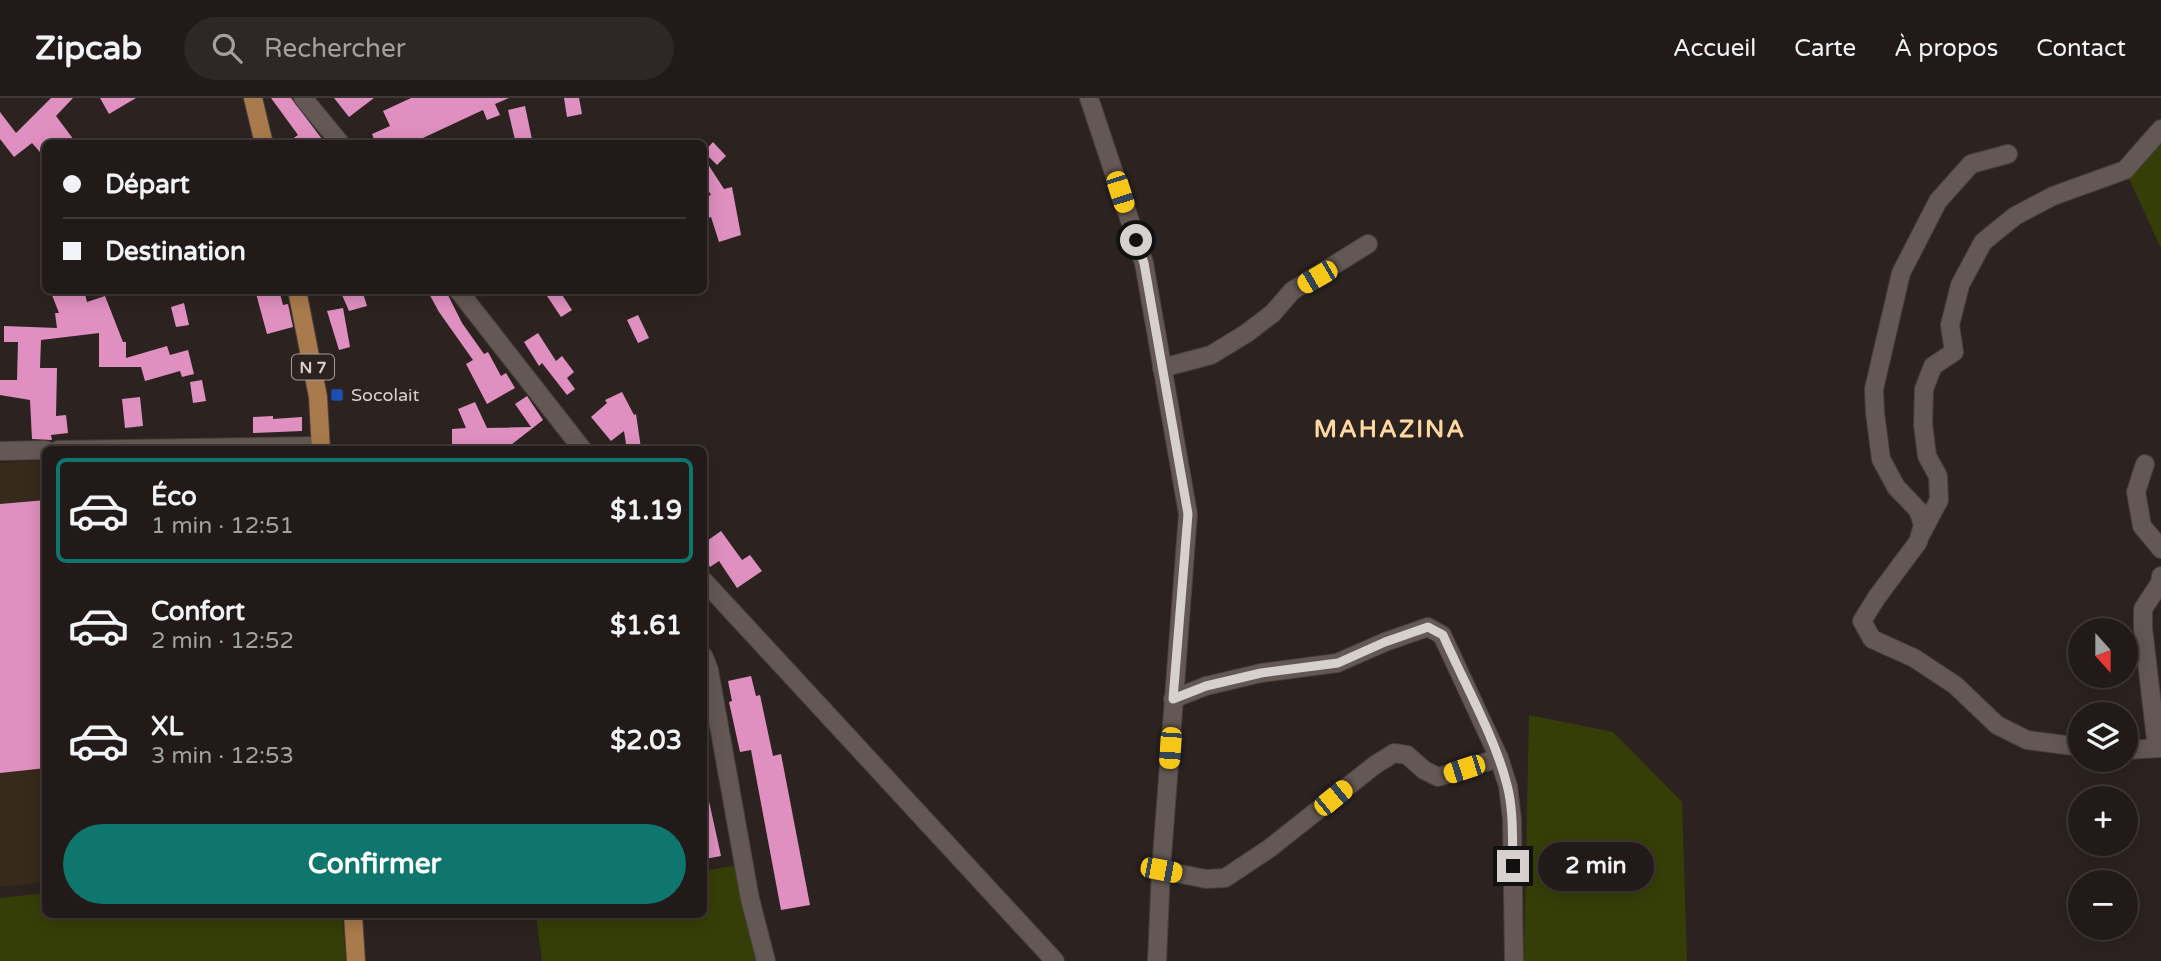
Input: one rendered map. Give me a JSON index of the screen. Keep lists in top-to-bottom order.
{
  "streets": {
    "main road": ["N 7"]
  },
  "districts": ["MAHAZINA"],
  "places": {
    "transit": ["Socolait"]
  },
  "north": "bottom",
  "page": {
    "header": "Zipcab",
    "search": "Rechercher",
    "nav": [
      "Accueil",
      "Carte",
      "À propos",
      "Contact"
    ],
    "banner": ["Départ", "Destination"],
    "list": [
      {
        "name": "Éco",
        "note": "1 min · 12:51",
        "value": "$1.19"
      },
      {
        "name": "Confort",
        "note": "2 min · 12:52",
        "value": "$1.61"
      },
      {
        "name": "XL",
        "note": "3 min · 12:53",
        "value": "$2.03"
      }
    ],
    "map_buttons": ["+", "−"],
    "buttons": "Confirmer",
    "bubble": "2 min"
  }
}
